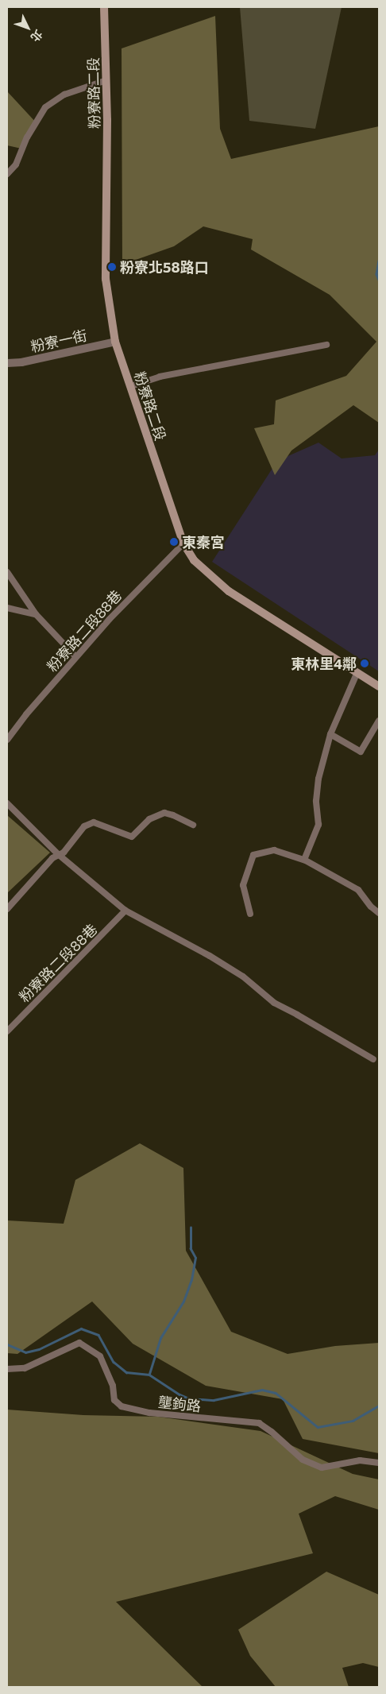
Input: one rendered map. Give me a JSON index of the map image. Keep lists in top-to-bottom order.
{
  "streets": {
    "main road": ["粉寮路二段"],
    "street": ["粉寮一街", "粉寮路二段88巷", "壟鉤路"]
  },
  "crossings": [
    ["粉寮路二段", "粉寮一街"],
    ["粉寮路二段", "粉寮路二段88巷"]
  ],
  "places": ["粉寮北58路口", "東秦宮", "東林里4鄰"],
  "north": "bottom right"
}
